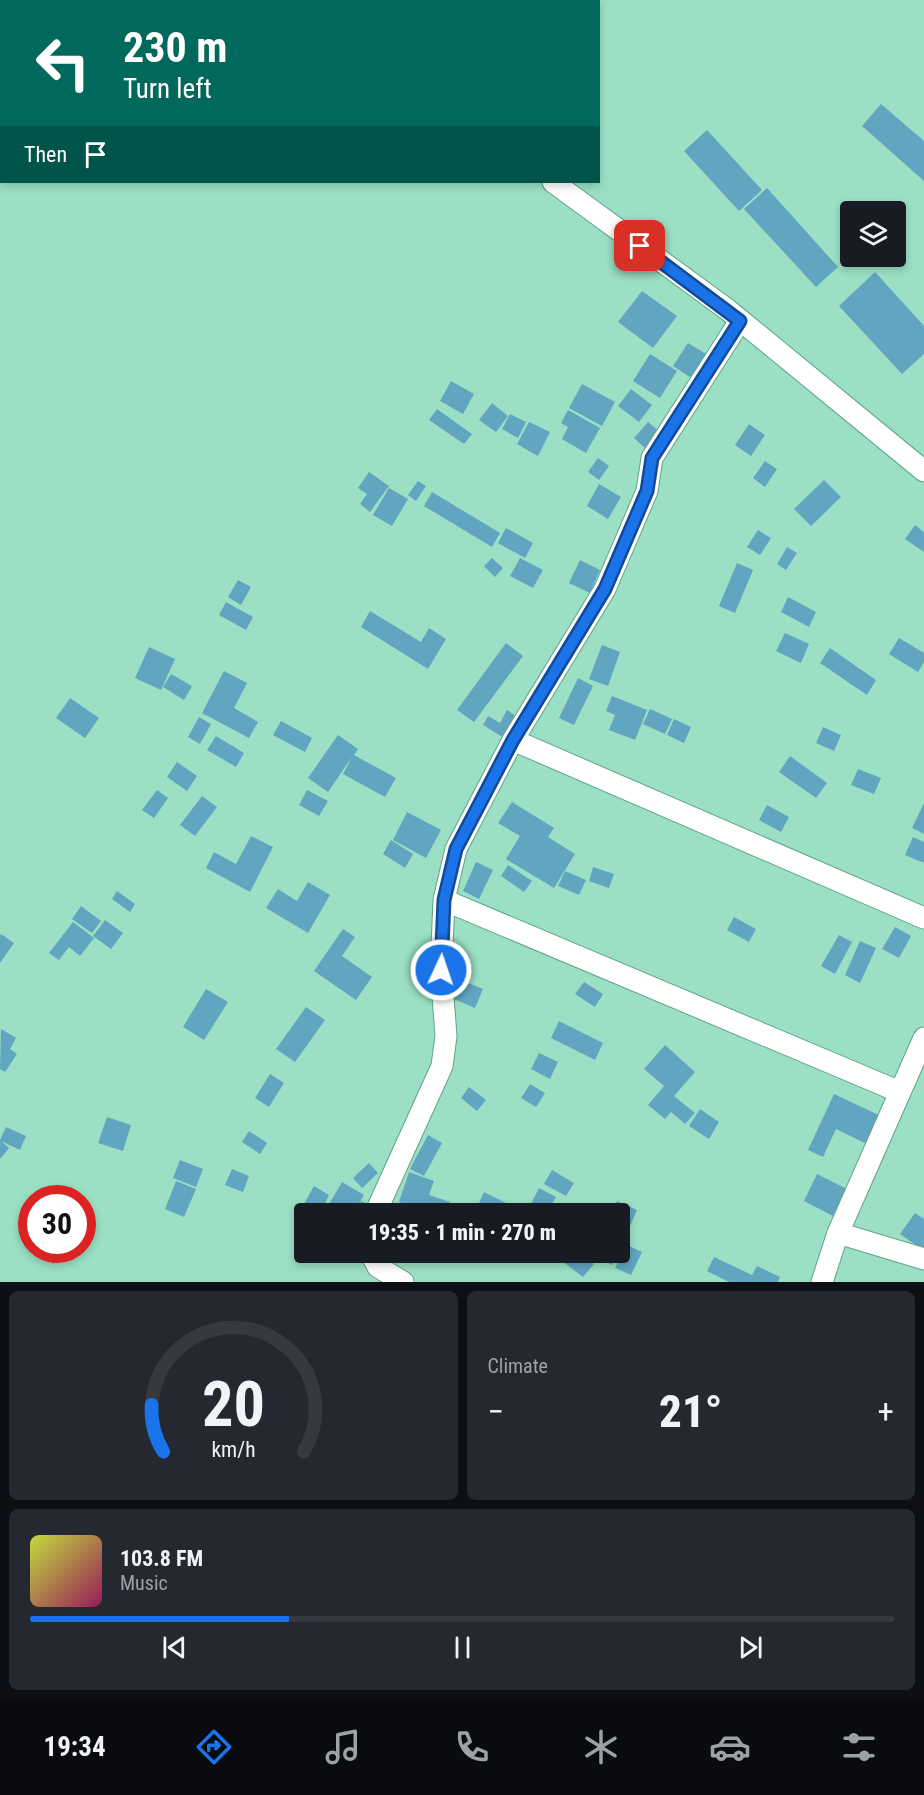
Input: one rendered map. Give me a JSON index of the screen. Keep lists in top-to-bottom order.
{
  "page": {
    "turn": ["230 m", "Turn left"],
    "then": "Then",
    "limit": "30",
    "trip": "19:35 · 1 min · 270 m",
    "tile": "Climate",
    "heat": ["−", "21°", "+"],
    "song": ["103.8 FM", "Music"],
    "tabs": "19:34",
    "gauge": ["20", "km/h"]
  }
}
